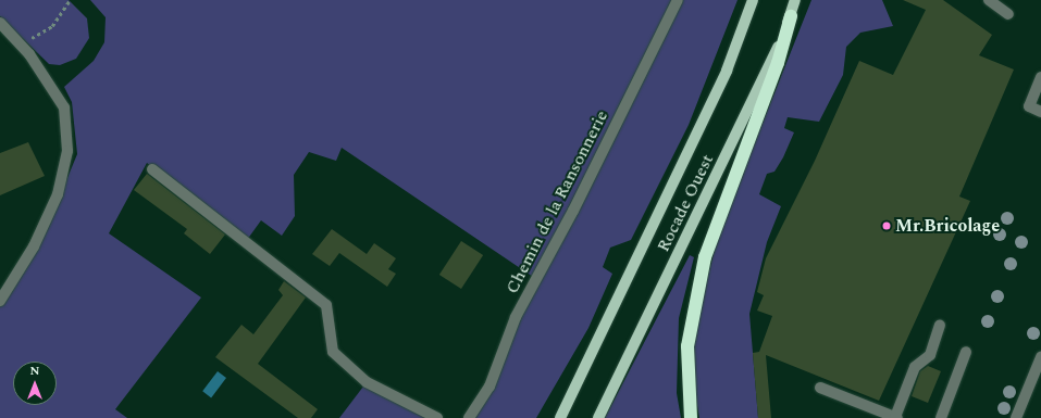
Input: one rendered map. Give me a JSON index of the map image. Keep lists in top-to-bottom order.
{
  "streets": {
    "main road": ["Rocade Ouest"],
    "street": ["Chemin de la Ransonnerie"]
  },
  "places": ["Mr.Bricolage"],
  "north": "top"
}
